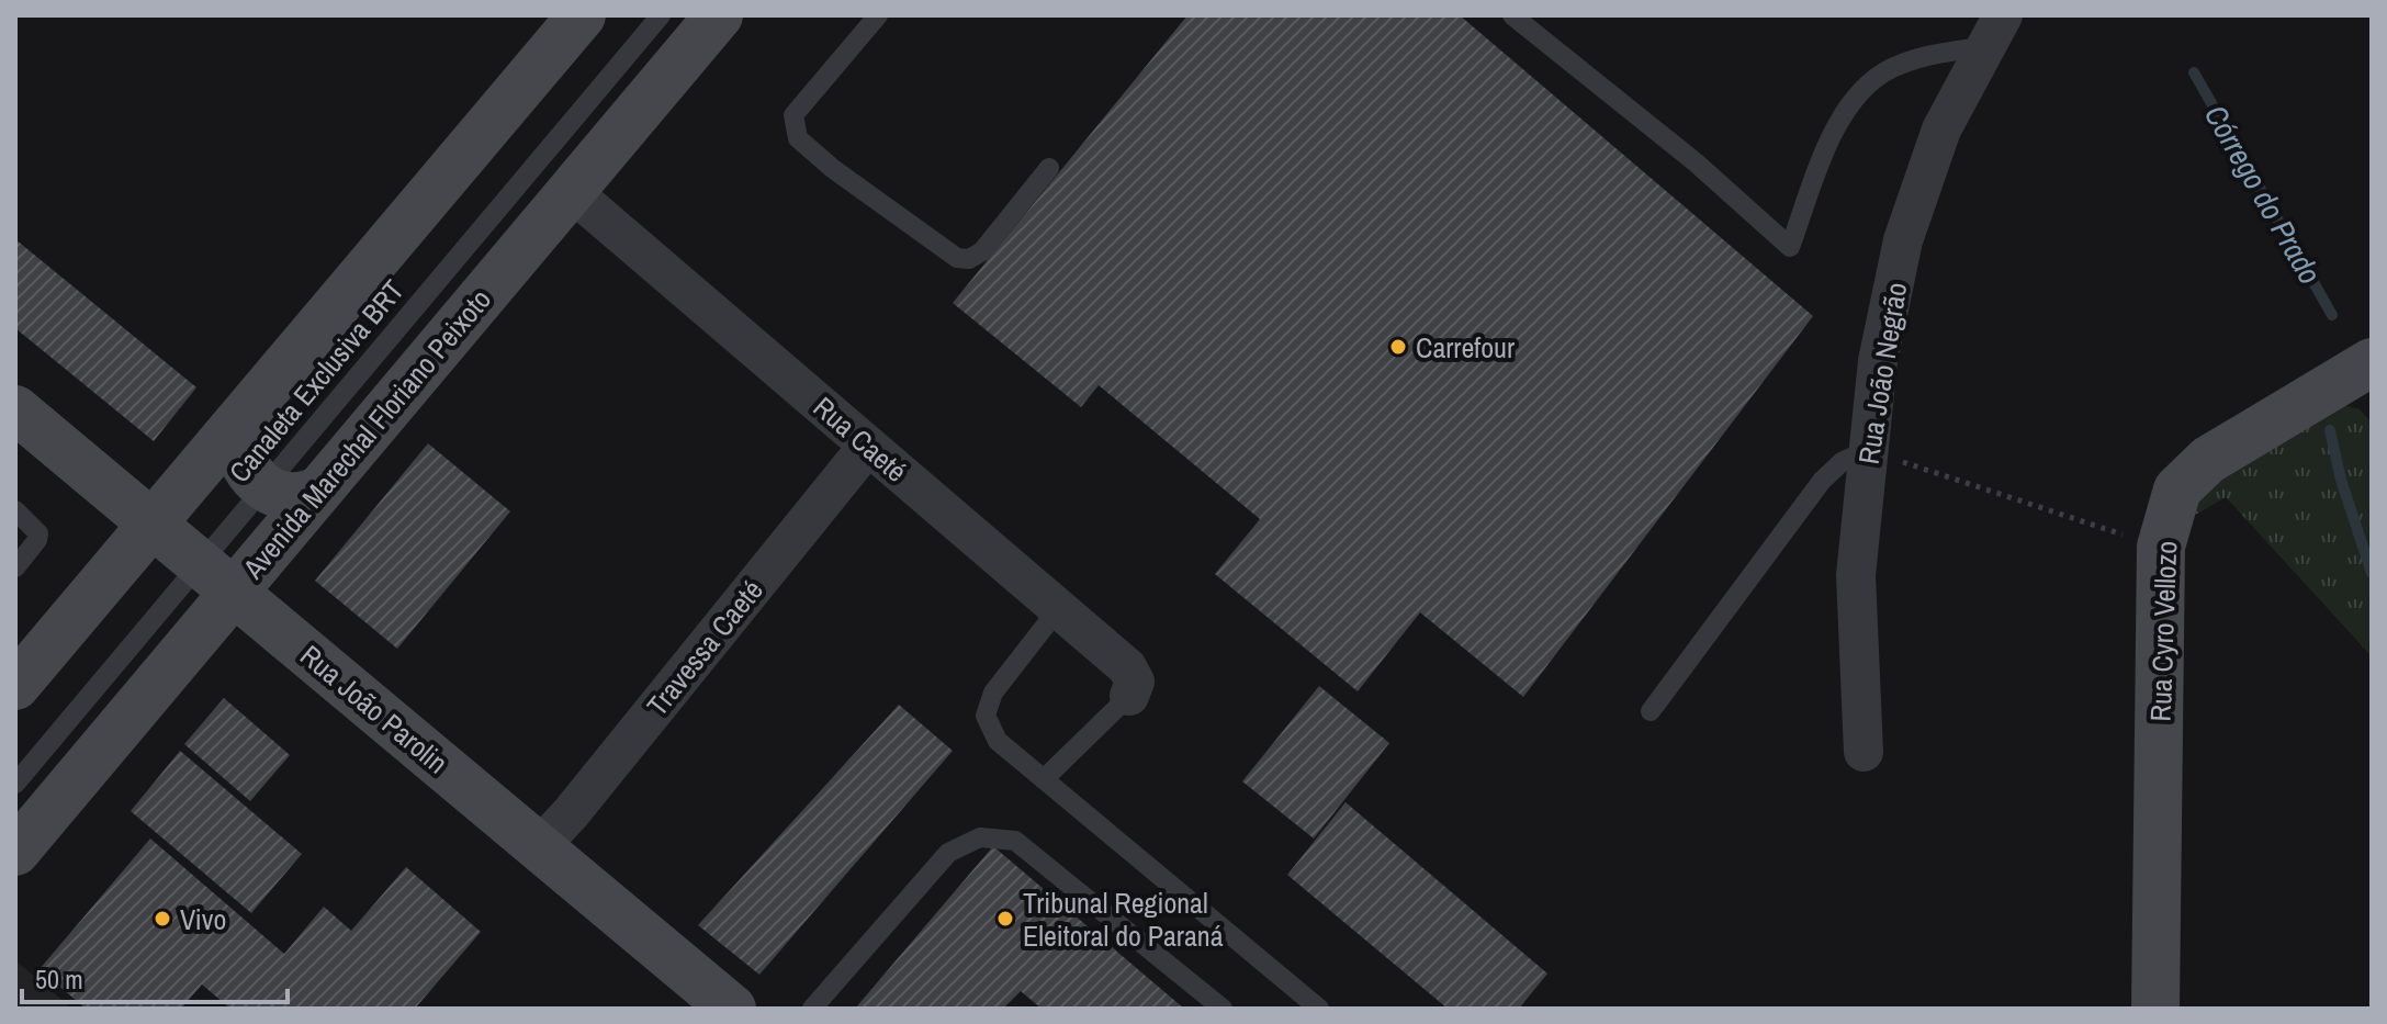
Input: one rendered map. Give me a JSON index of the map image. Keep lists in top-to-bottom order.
{
  "streets": {
    "street": [
      "Rua João Negrão",
      "Avenida Marechal Floriano Peixoto",
      "Rua Caeté",
      "Rua Cyro Vellozo",
      "Travessa Caeté",
      "Rua João Parolin"
    ],
    "lane": ["Canaleta Exclusiva BRT"]
  },
  "crossings": [
    ["Canaleta Exclusiva BRT", "Avenida Marechal Floriano Peixoto"],
    ["Canaleta Exclusiva BRT", "Rua João Parolin"],
    ["Avenida Marechal Floriano Peixoto", "Rua Caeté"],
    ["Avenida Marechal Floriano Peixoto", "Rua João Parolin"],
    ["Rua Caeté", "Travessa Caeté"],
    ["Travessa Caeté", "Rua João Parolin"]
  ],
  "water": ["Córrego do Prado"],
  "places": ["Carrefour", "Vivo", "Tribunal Regional Eleitoral do Paraná"],
  "scale_bar": "50 m"
}
